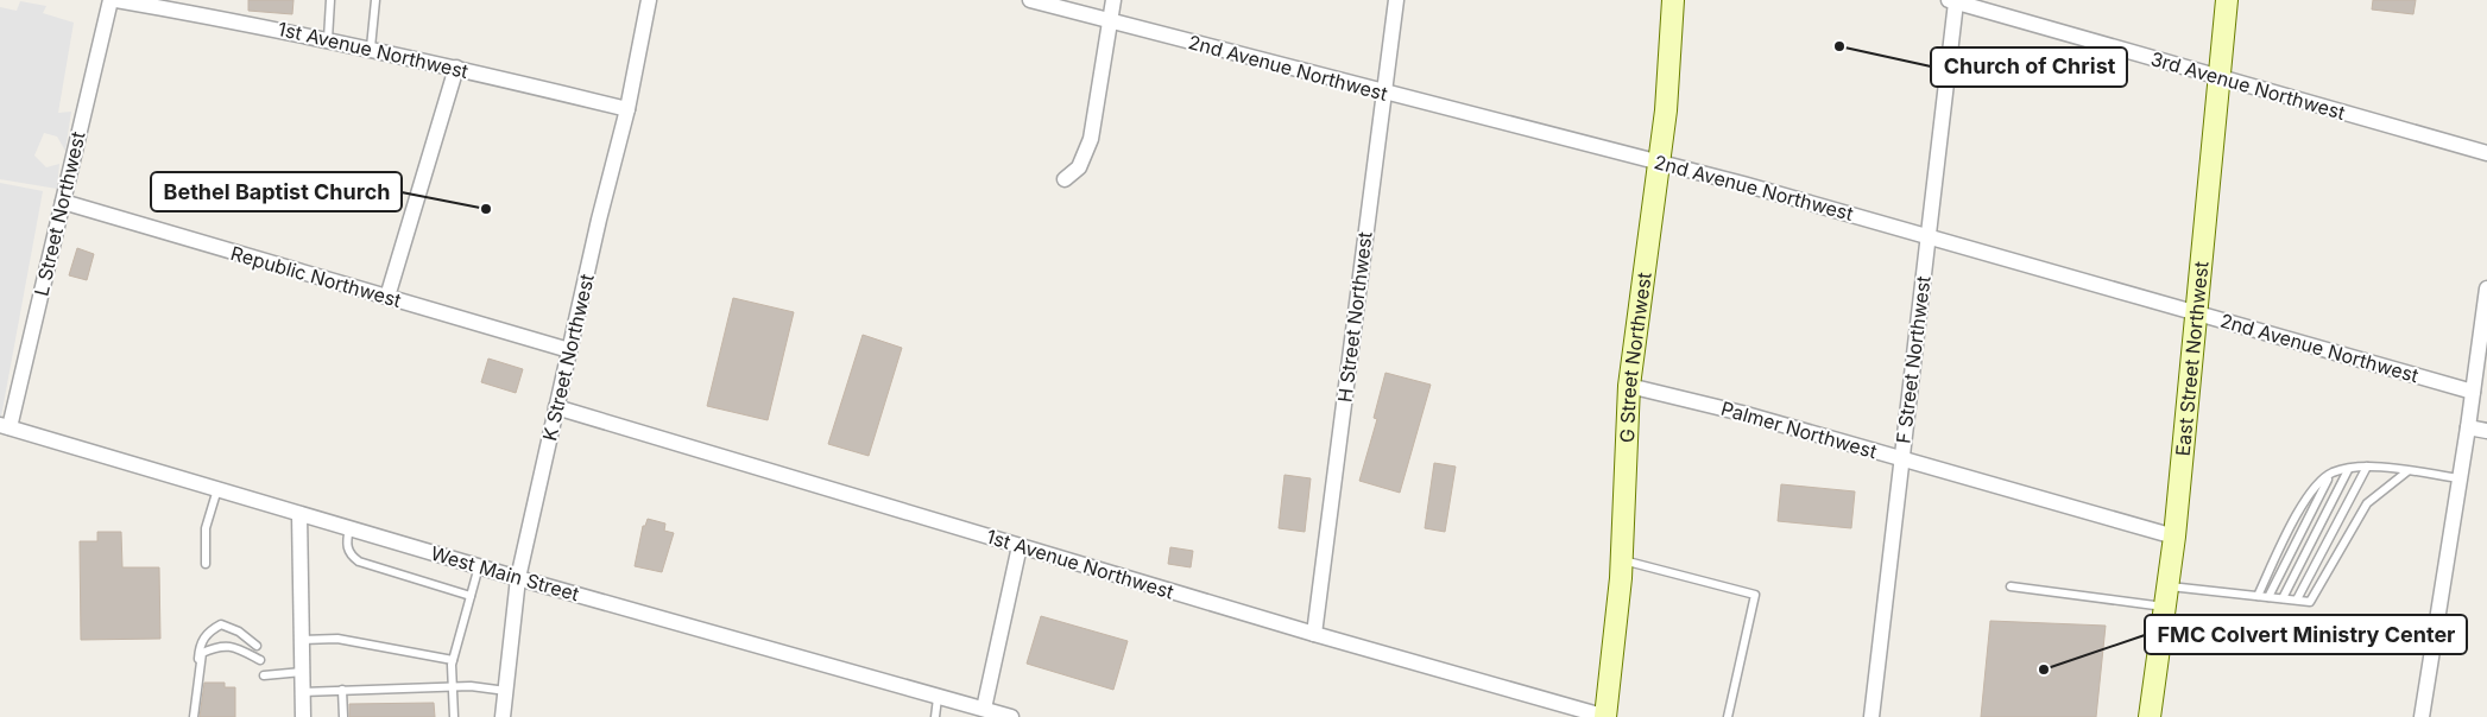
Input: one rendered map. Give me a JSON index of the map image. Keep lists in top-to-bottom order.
{
  "streets": {
    "street": [
      "1st Avenue Northwest",
      "2nd Avenue Northwest",
      "3rd Avenue Northwest",
      "L Street Northwest",
      "Republic Northwest",
      "H Street Northwest",
      "K Street Northwest",
      "G Street Northwest",
      "East Street Northwest",
      "F Street Northwest",
      "Palmer Northwest",
      "West Main Street"
    ]
  },
  "crossings": [
    ["1st Avenue Northwest", "H Street Northwest"],
    ["1st Avenue Northwest", "K Street Northwest"],
    ["1st Avenue Northwest", "G Street Northwest"],
    ["2nd Avenue Northwest", "H Street Northwest"],
    ["2nd Avenue Northwest", "G Street Northwest"],
    ["2nd Avenue Northwest", "East Street Northwest"],
    ["2nd Avenue Northwest", "F Street Northwest"],
    ["3rd Avenue Northwest", "East Street Northwest"],
    ["3rd Avenue Northwest", "F Street Northwest"],
    ["L Street Northwest", "Republic Northwest"],
    ["L Street Northwest", "West Main Street"],
    ["Republic Northwest", "K Street Northwest"],
    ["K Street Northwest", "West Main Street"],
    ["G Street Northwest", "Palmer Northwest"],
    ["East Street Northwest", "Palmer Northwest"],
    ["F Street Northwest", "Palmer Northwest"]
  ],
  "places": ["Church of Christ", "Bethel Baptist Church", "FMC Colvert Ministry Center"]
}
